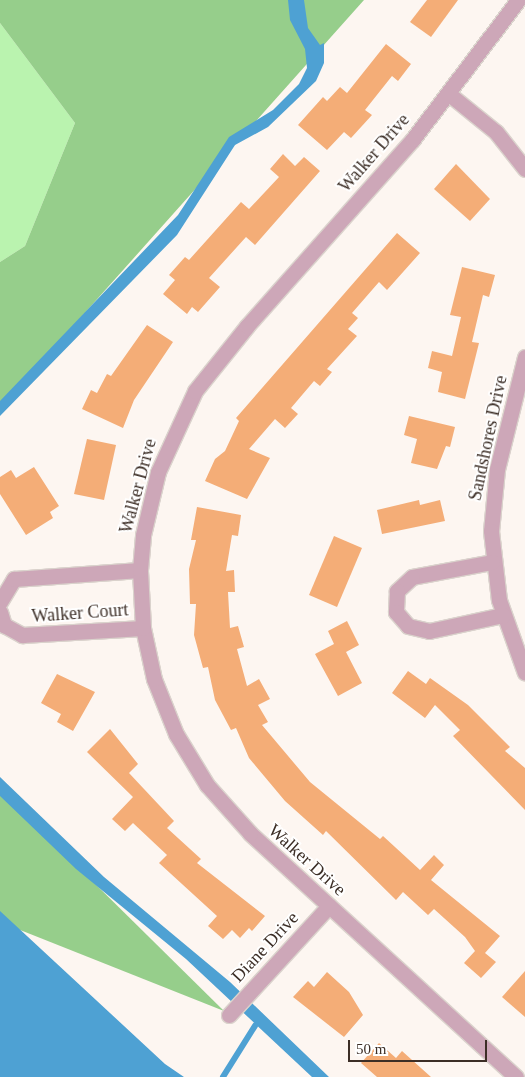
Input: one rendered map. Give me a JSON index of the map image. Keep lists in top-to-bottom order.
{
  "streets": {
    "street": [
      "Walker Drive",
      "Sandshores Drive",
      "Walker Court",
      "Diane Drive"
    ]
  },
  "crossings": [
    ["Walker Drive", "Walker Court"],
    ["Walker Drive", "Diane Drive"]
  ],
  "scale_bar": "50 m"
}
